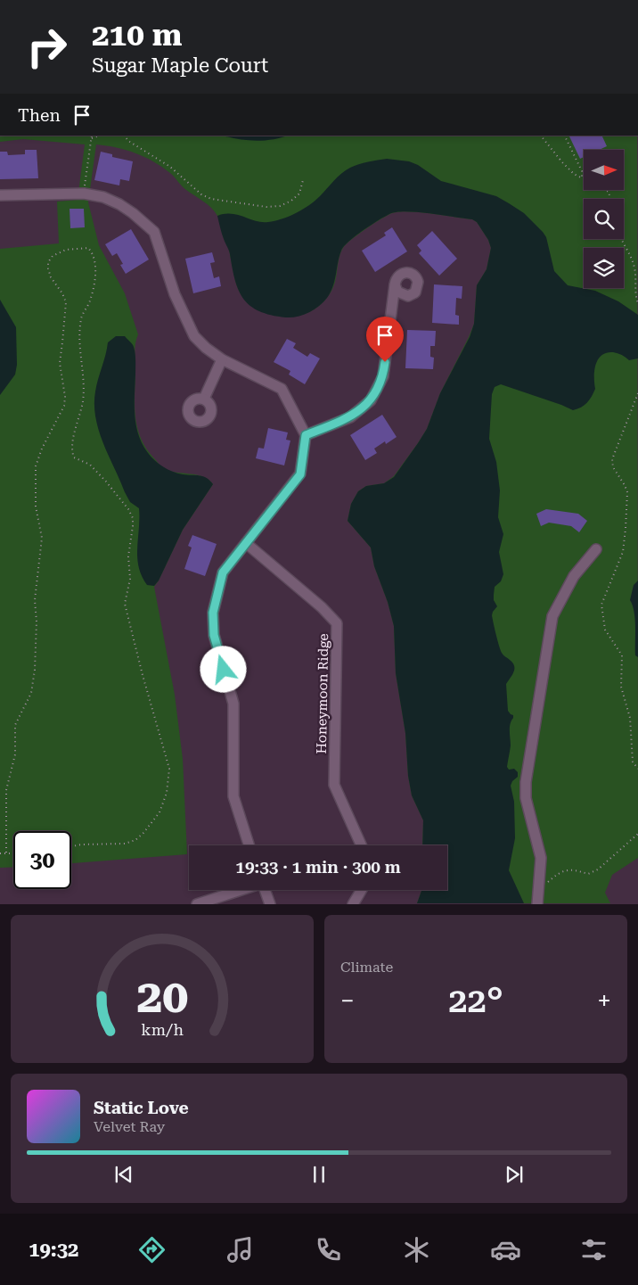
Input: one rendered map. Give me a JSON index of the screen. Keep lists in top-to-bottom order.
{
  "streets": {
    "street": ["Honeymoon Ridge"]
  },
  "north": "right",
  "page": {
    "turn": ["210 m", "Sugar Maple Court"],
    "then": "Then",
    "limit": "30",
    "trip": "19:33 · 1 min · 300 m",
    "tile": "Climate",
    "heat": ["−", "22°", "+"],
    "song": ["Static Love", "Velvet Ray"],
    "tabs": "19:32",
    "gauge": ["20", "km/h"]
  }
}
